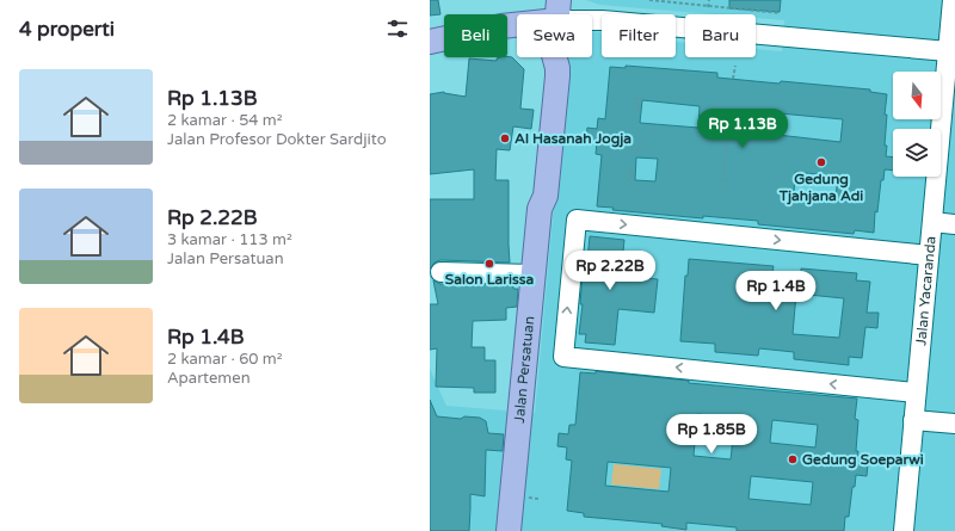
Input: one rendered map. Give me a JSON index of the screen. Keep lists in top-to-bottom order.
{
  "streets": {
    "main road": ["Jalan Persatuan"],
    "street": ["Jalan Yacaranda"]
  },
  "places": [
    "Al Hasanah Jogja",
    "Gedung Tjahjana Adi",
    "Salon Larissa",
    "Gedung Soeparwi"
  ],
  "north": "bottom",
  "page": {
    "heading": "4 properti",
    "chip": [
      "Beli",
      "Sewa",
      "Filter",
      "Baru"
    ],
    "list": [
      {
        "name": "Rp 1.13B",
        "note": "2 kamar · 54 m² · Jalan Profesor Dokter Sardjito"
      },
      {
        "name": "Rp 2.22B",
        "note": "3 kamar · 113 m² · Jalan Persatuan"
      },
      {
        "name": "Rp 1.4B",
        "note": "2 kamar · 60 m² · Apartemen"
      }
    ],
    "price": [
      "Rp 1.13B",
      "Rp 2.22B",
      "Rp 1.4B",
      "Rp 1.85B"
    ]
  }
}
